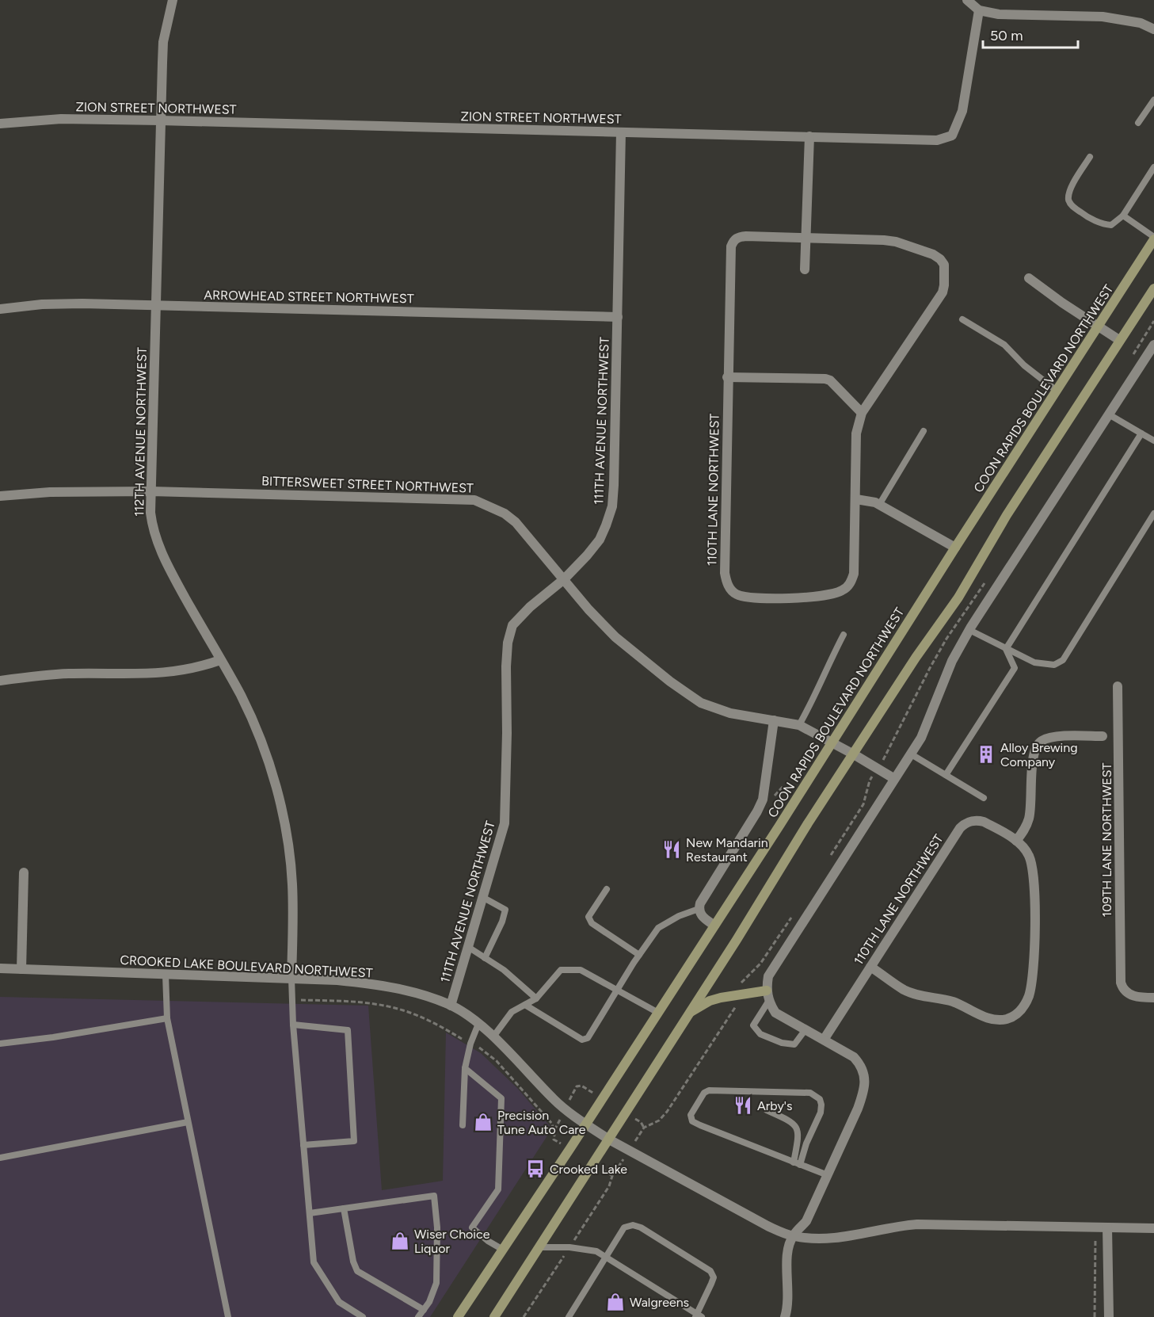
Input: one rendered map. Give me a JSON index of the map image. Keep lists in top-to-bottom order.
{
  "streets": {
    "main road": ["COON RAPIDS BOULEVARD NORTHWEST"],
    "street": [
      "ZION STREET NORTHWEST",
      "ARROWHEAD STREET NORTHWEST",
      "111TH AVENUE NORTHWEST",
      "112TH AVENUE NORTHWEST",
      "BITTERSWEET STREET NORTHWEST",
      "110TH LANE NORTHWEST",
      "109TH LANE NORTHWEST",
      "CROOKED LAKE BOULEVARD NORTHWEST"
    ]
  },
  "crossings": [
    ["ZION STREET NORTHWEST", "111TH AVENUE NORTHWEST"],
    ["ZION STREET NORTHWEST", "112TH AVENUE NORTHWEST"],
    ["ARROWHEAD STREET NORTHWEST", "111TH AVENUE NORTHWEST"],
    ["ARROWHEAD STREET NORTHWEST", "112TH AVENUE NORTHWEST"],
    ["COON RAPIDS BOULEVARD NORTHWEST", "BITTERSWEET STREET NORTHWEST"],
    ["COON RAPIDS BOULEVARD NORTHWEST", "CROOKED LAKE BOULEVARD NORTHWEST"],
    ["111TH AVENUE NORTHWEST", "BITTERSWEET STREET NORTHWEST"],
    ["111TH AVENUE NORTHWEST", "CROOKED LAKE BOULEVARD NORTHWEST"],
    ["112TH AVENUE NORTHWEST", "BITTERSWEET STREET NORTHWEST"],
    ["112TH AVENUE NORTHWEST", "CROOKED LAKE BOULEVARD NORTHWEST"]
  ],
  "places": {
    "building": ["Alloy Brewing Company"],
    "restaurant": ["New Mandarin Restaurant", "Arby's"],
    "shop": ["Precision Tune Auto Care", "Wiser Choice Liquor", "Walgreens"],
    "bus stop": ["Crooked Lake"]
  },
  "scale_bar": "50 m"
}
